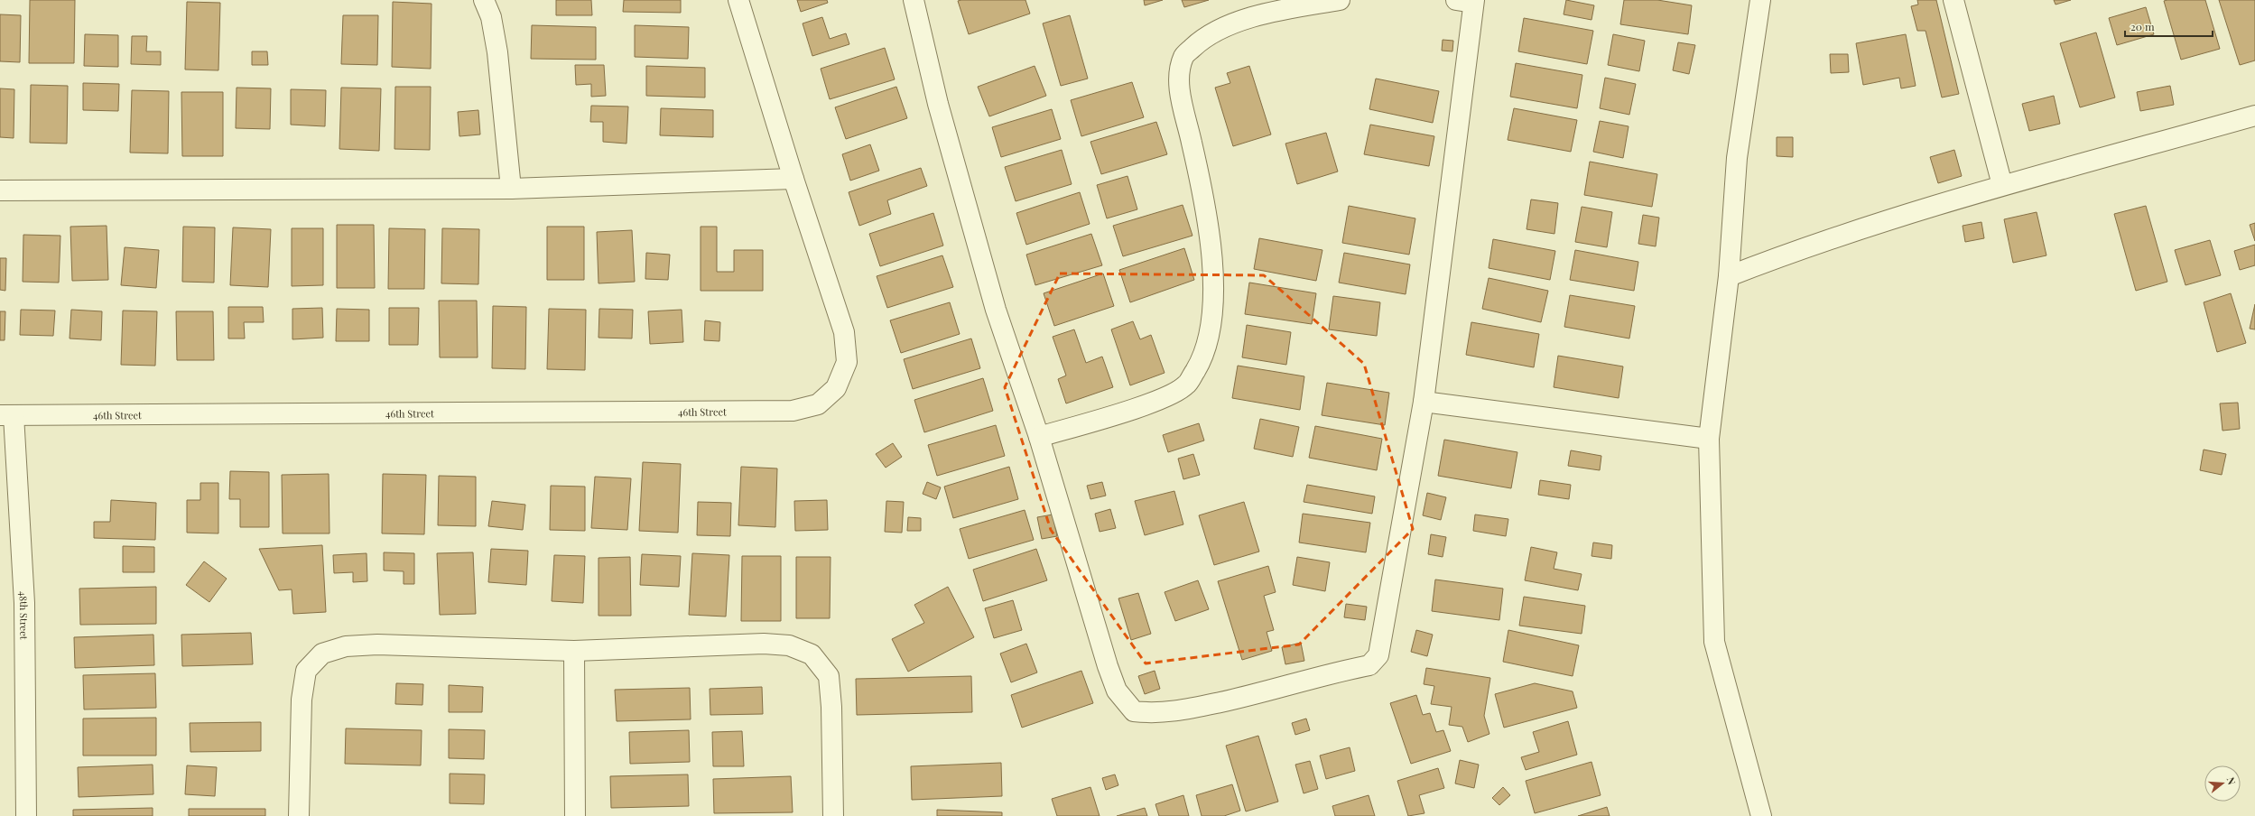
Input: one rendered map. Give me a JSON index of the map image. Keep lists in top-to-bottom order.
{
  "streets": {
    "street": ["46th Street", "48th Street"]
  },
  "crossings": [
    ["46th Street", "48th Street"]
  ],
  "scale_bar": "20 m",
  "north": "right"
}
